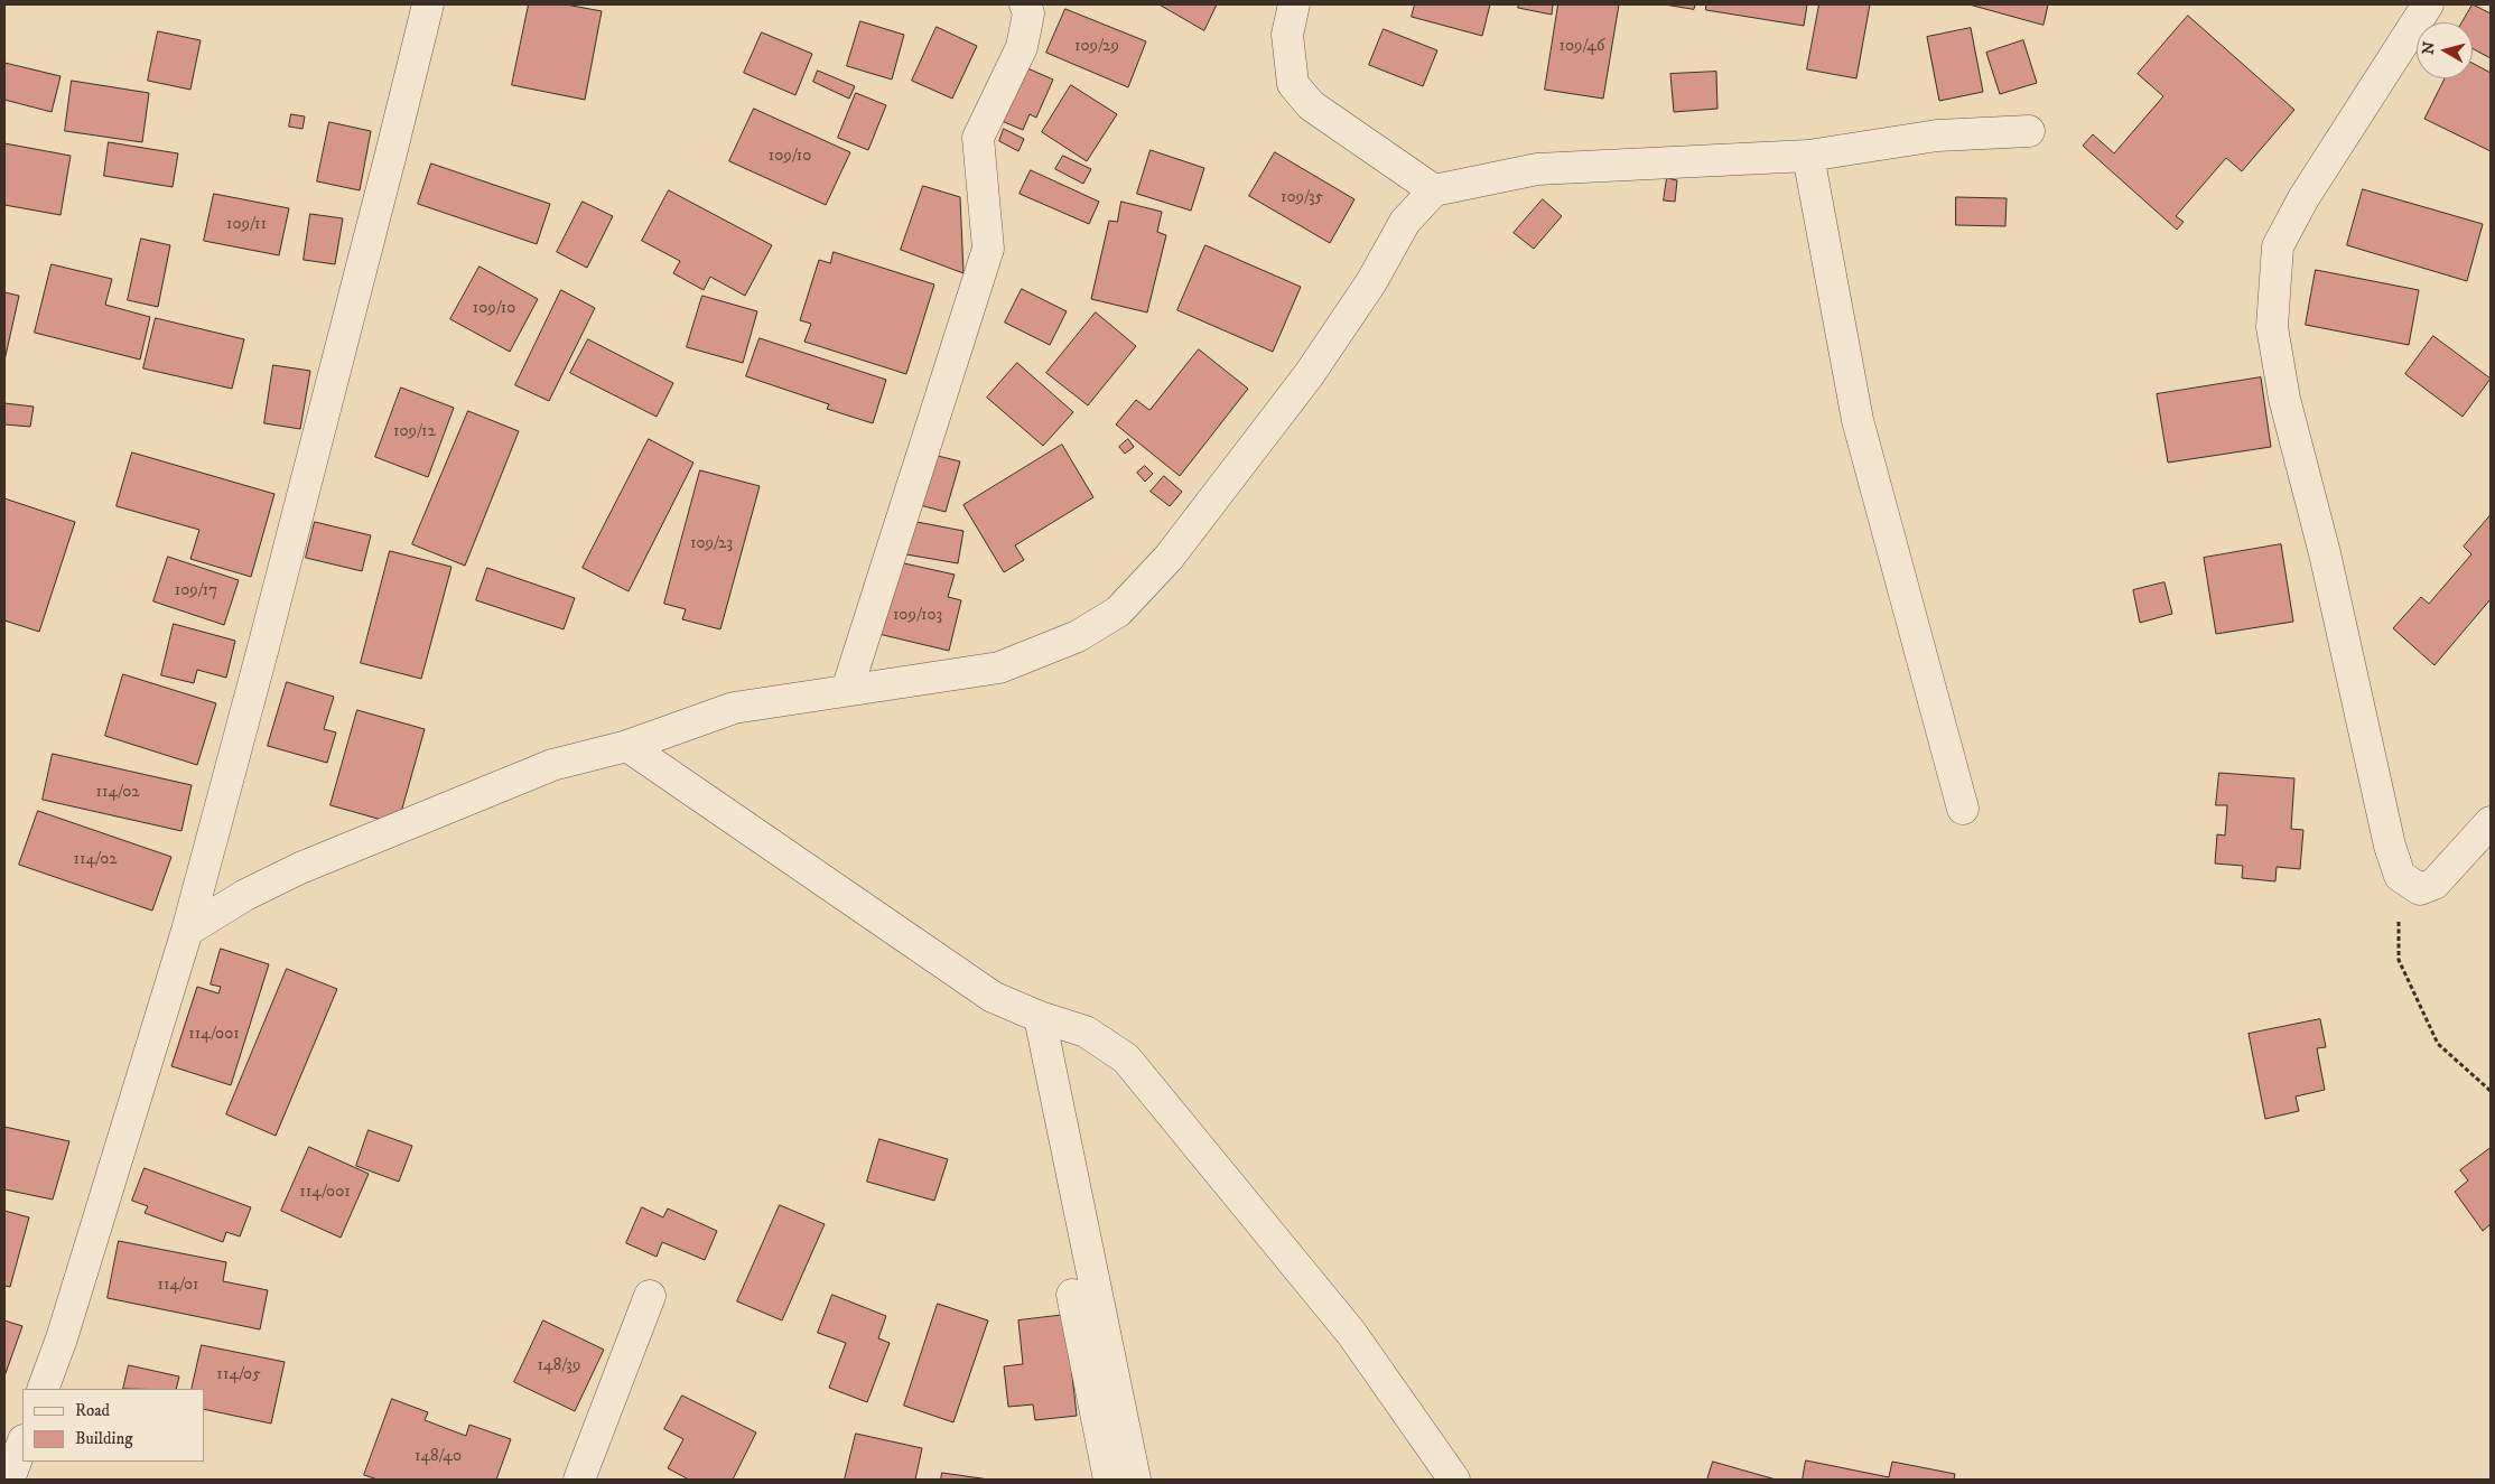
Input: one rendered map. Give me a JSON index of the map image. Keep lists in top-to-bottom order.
{
  "house_numbers": [
    "109/29",
    "109/46",
    "109/10",
    "109/35",
    "109/11",
    "109/10",
    "109/12",
    "109/23",
    "109/17",
    "109/103",
    "114/02",
    "114/02",
    "114/001",
    "114/001",
    "114/01",
    "148/39",
    "114/05",
    "148/40"
  ],
  "legend": ["Road", "Building"],
  "north": "left"
}
